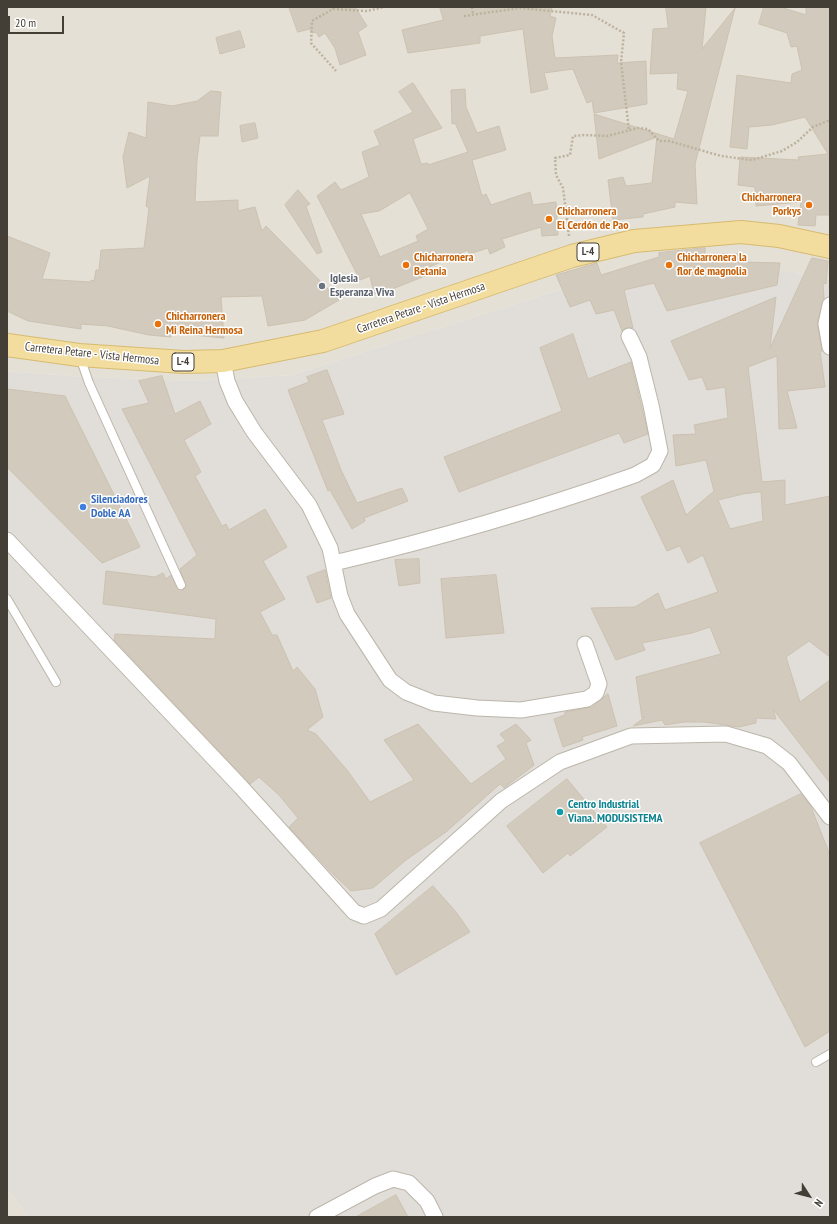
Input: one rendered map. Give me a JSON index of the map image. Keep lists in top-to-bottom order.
{
  "streets": {
    "main road": ["L-4", "Carretera Petare - Vista Hermosa"]
  },
  "places": [
    "Chicharronera Porkys",
    "Chicharronera El Cerdón de Pao",
    "Chicharronera Betania",
    "Chicharronera la flor de magnolia",
    "Iglesia Esperanza Viva",
    "Chicharronera Mi Reina Hermosa",
    "Silenciadores Doble AA",
    "Centro Industrial Viana. MODUSISTEMA"
  ],
  "scale_bar": "20 m",
  "north": "bottom right"
}
